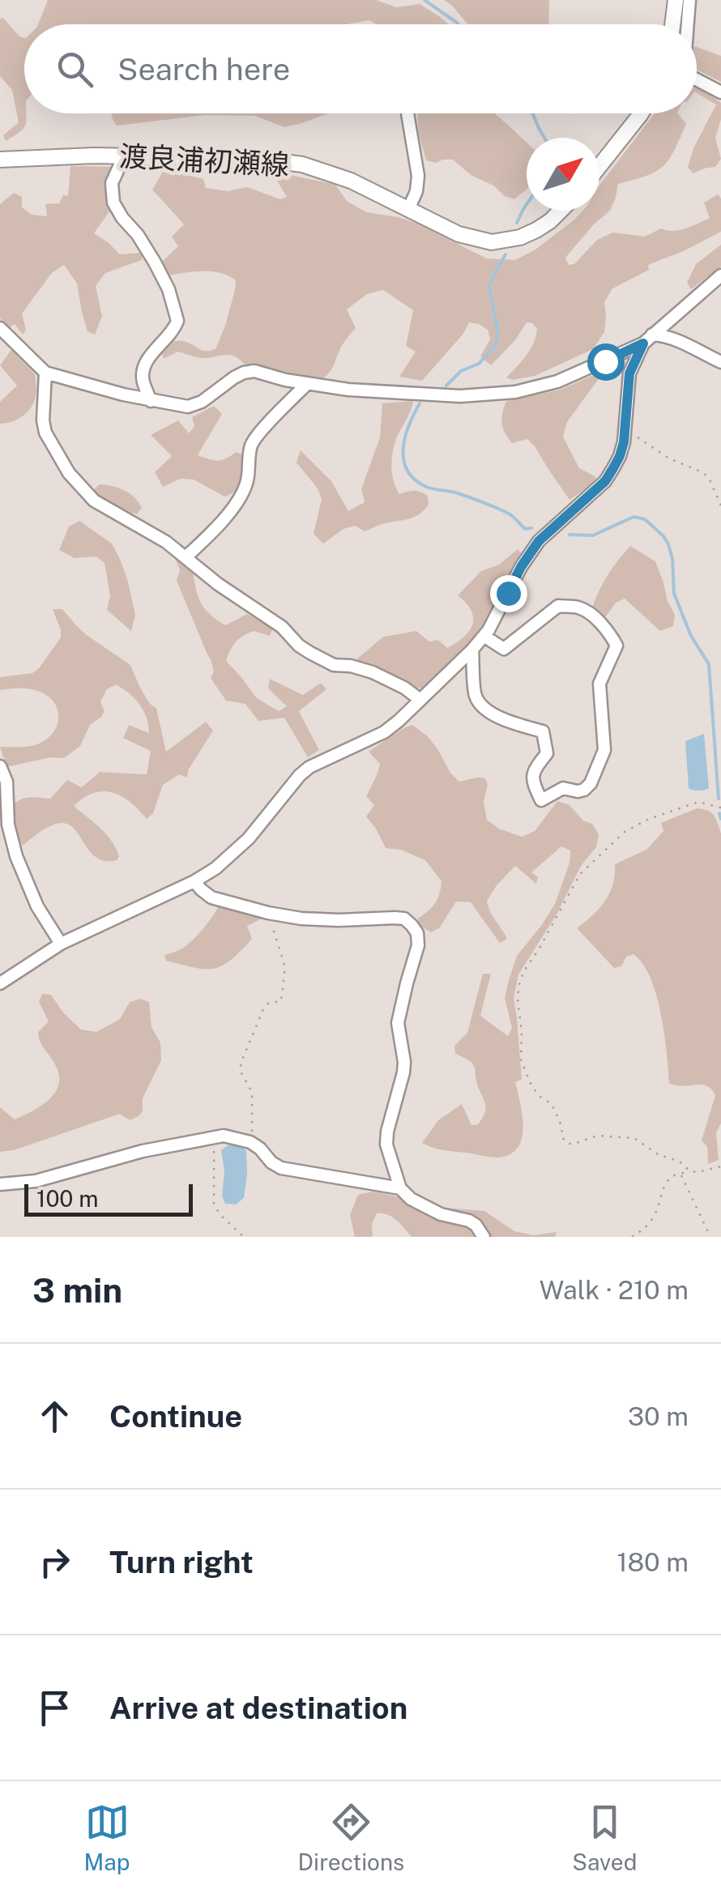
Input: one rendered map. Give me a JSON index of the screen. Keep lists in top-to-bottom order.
{
  "streets": {
    "main road": ["渡良浦初瀬線"]
  },
  "scale_bar": "100 m",
  "north": "top right",
  "page": {
    "search": "Search here",
    "scale": "100 m",
    "heading": ["3 min", "Walk · 210 m"],
    "list": [
      ["Continue", "30 m"],
      ["Turn right", "180 m"],
      "Arrive at destination"
    ],
    "nav": ["Map", "Directions", "Saved"]
  }
}
